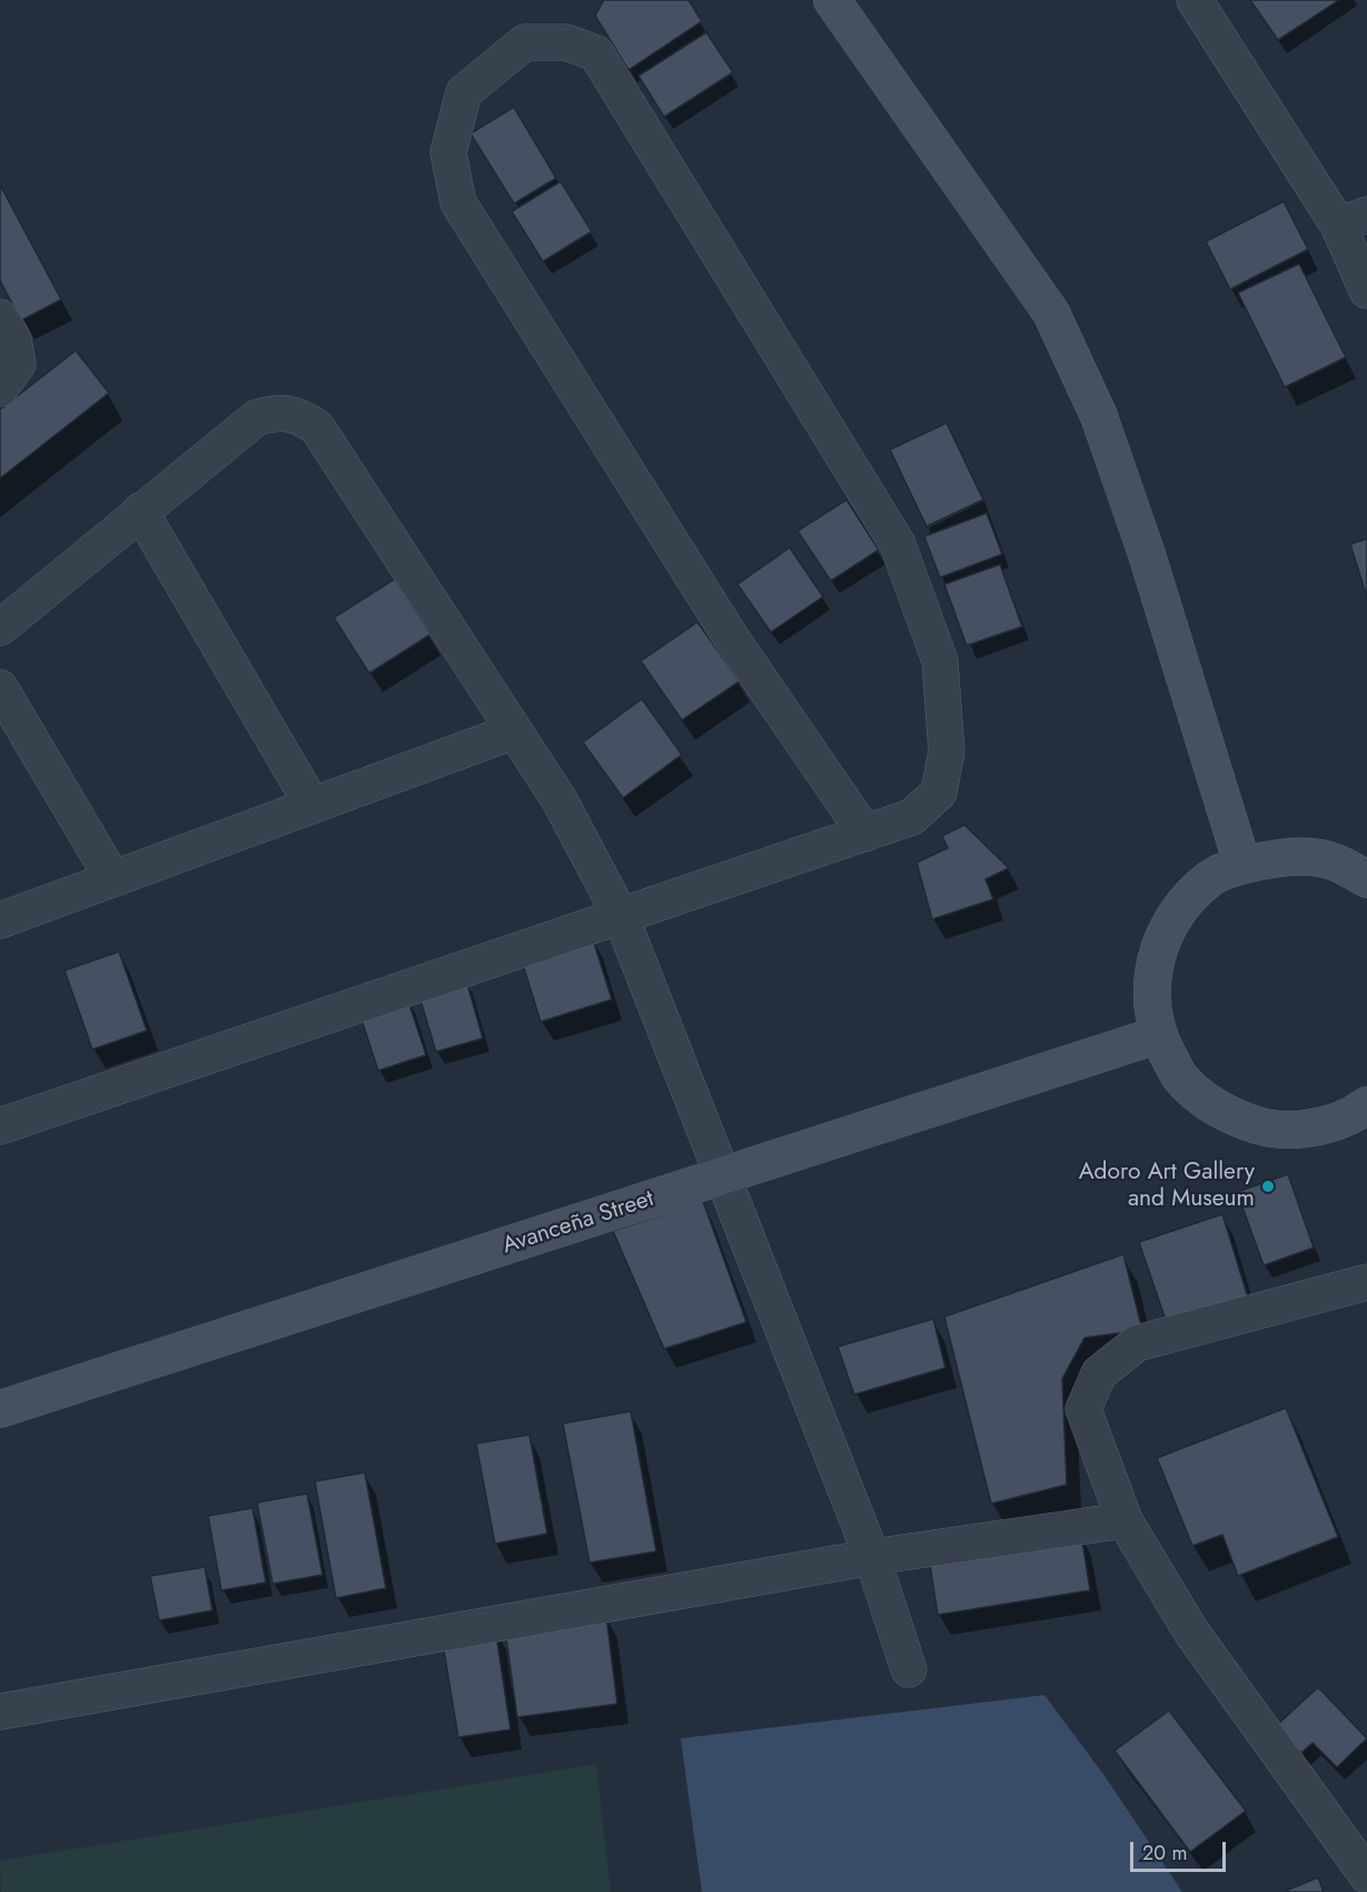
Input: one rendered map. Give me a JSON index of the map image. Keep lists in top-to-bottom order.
{
  "streets": {
    "street": ["Avanceña Street"]
  },
  "places": ["Adoro Art Gallery and Museum"],
  "scale_bar": "20 m"
}
